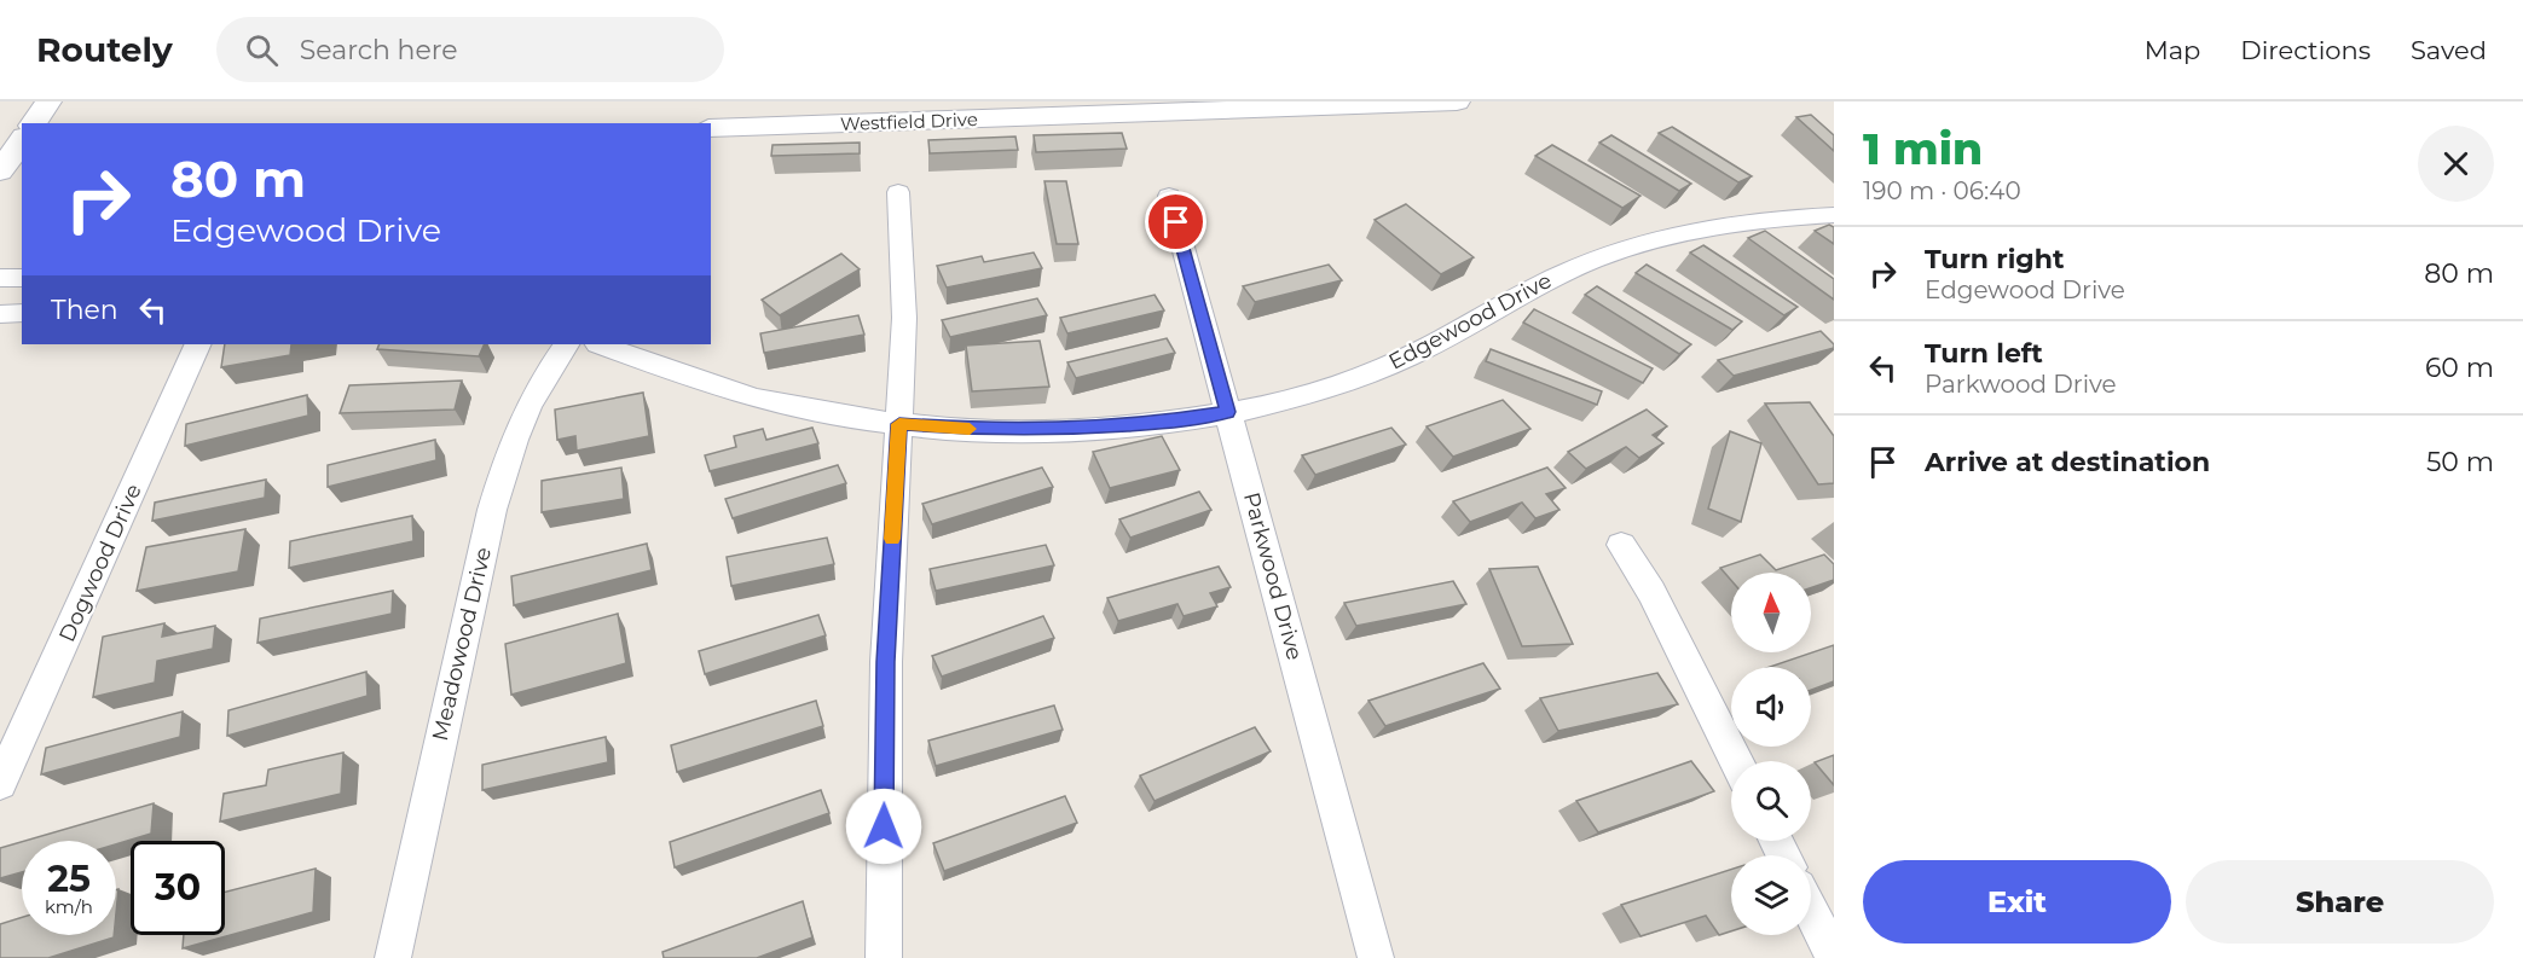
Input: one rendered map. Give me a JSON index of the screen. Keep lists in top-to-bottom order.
{
  "streets": {
    "street": [
      "Westfield Drive",
      "Edgewood Drive",
      "Dogwood Drive",
      "Parkwood Drive",
      "Meadowood Drive"
    ]
  },
  "crossings": [
    ["Edgewood Drive", "Parkwood Drive"]
  ],
  "north": "top",
  "page": {
    "header": "Routely",
    "search": "Search here",
    "nav": ["Map", "Directions", "Saved"],
    "heading": ["1 min", "190 m · 06:40"],
    "turn": ["80 m", "Edgewood Drive"],
    "list": [
      {
        "name": "Turn right",
        "note": "Edgewood Drive",
        "value": "80 m"
      },
      {
        "name": "Turn left",
        "note": "Parkwood Drive",
        "value": "60 m"
      },
      {
        "name": "Arrive at destination",
        "value": "50 m"
      }
    ],
    "then": "Then",
    "speed": "25 km/h",
    "limit": "30",
    "buttons": ["Exit", "Share"]
  }
}
